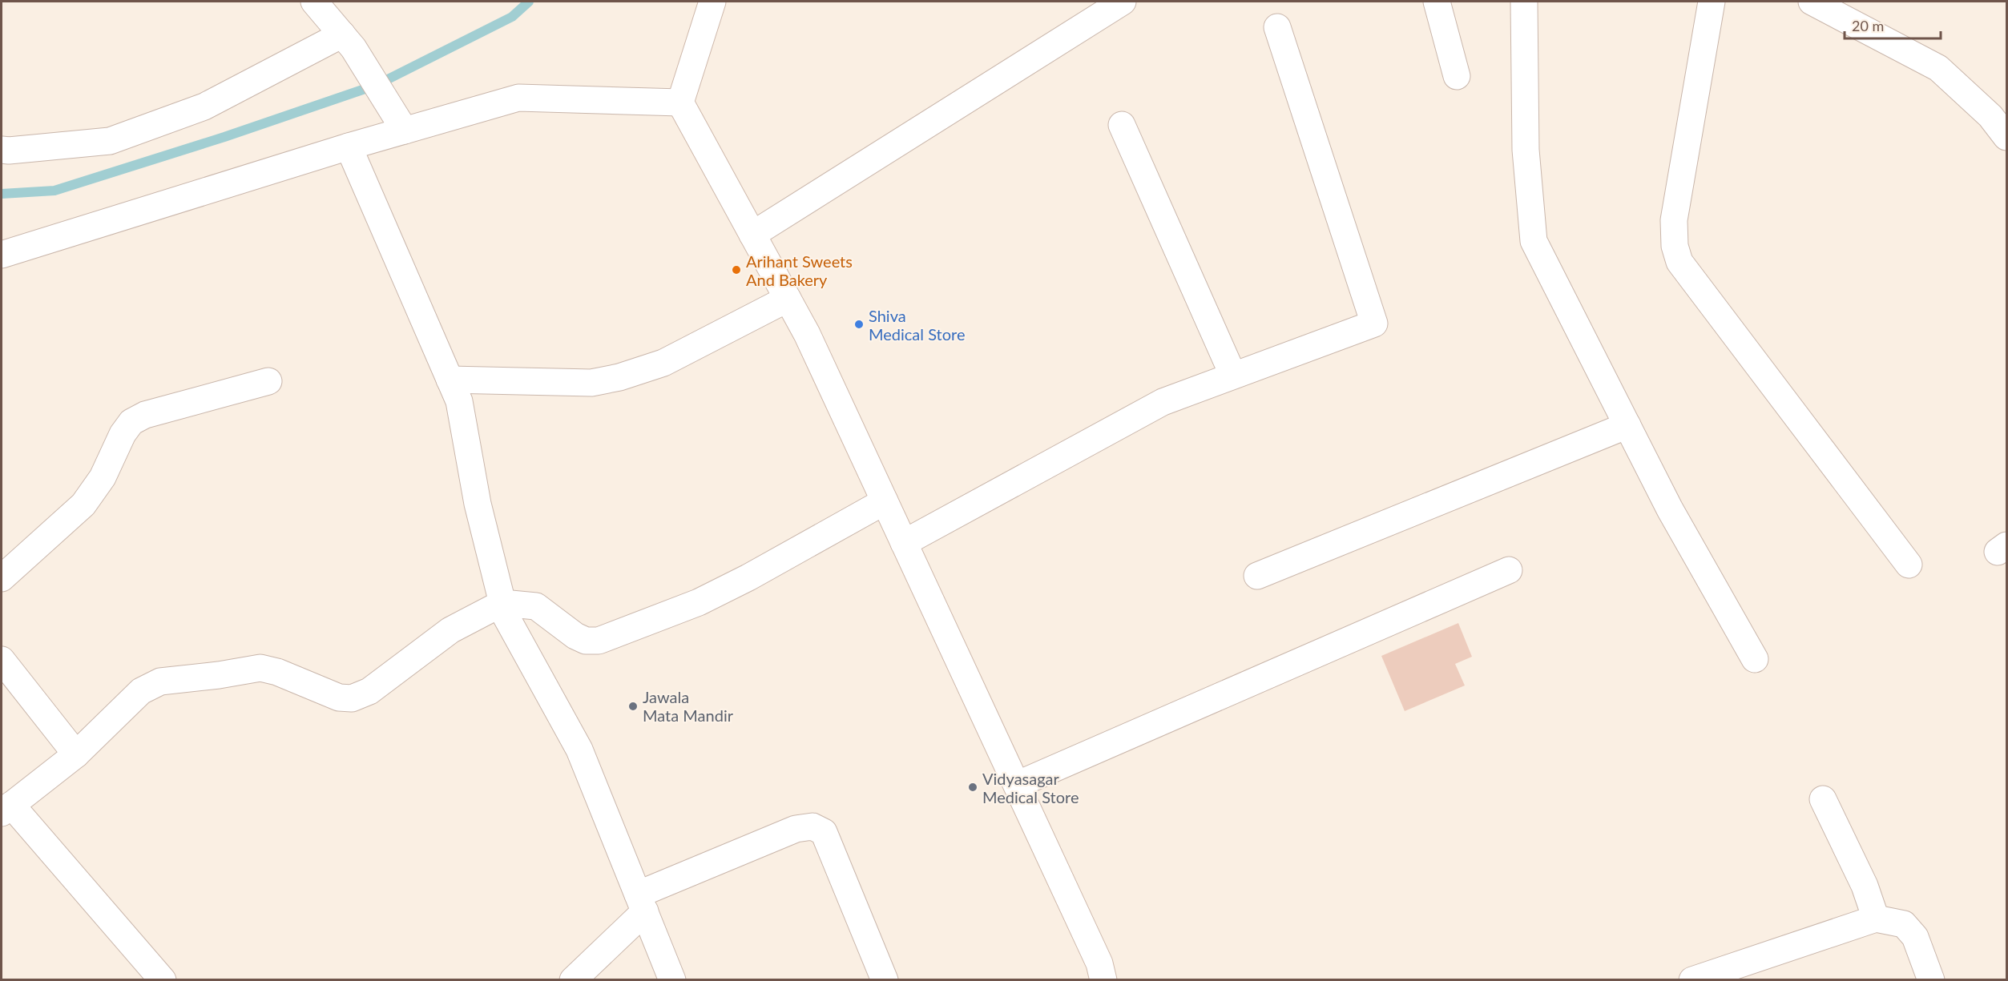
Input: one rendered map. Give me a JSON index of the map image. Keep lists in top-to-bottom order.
{
  "places": [
    "Arihant Sweets And Bakery",
    "Shiva Medical Store",
    "Jawala Mata Mandir",
    "Vidyasagar Medical Store"
  ],
  "scale_bar": "20 m"
}
